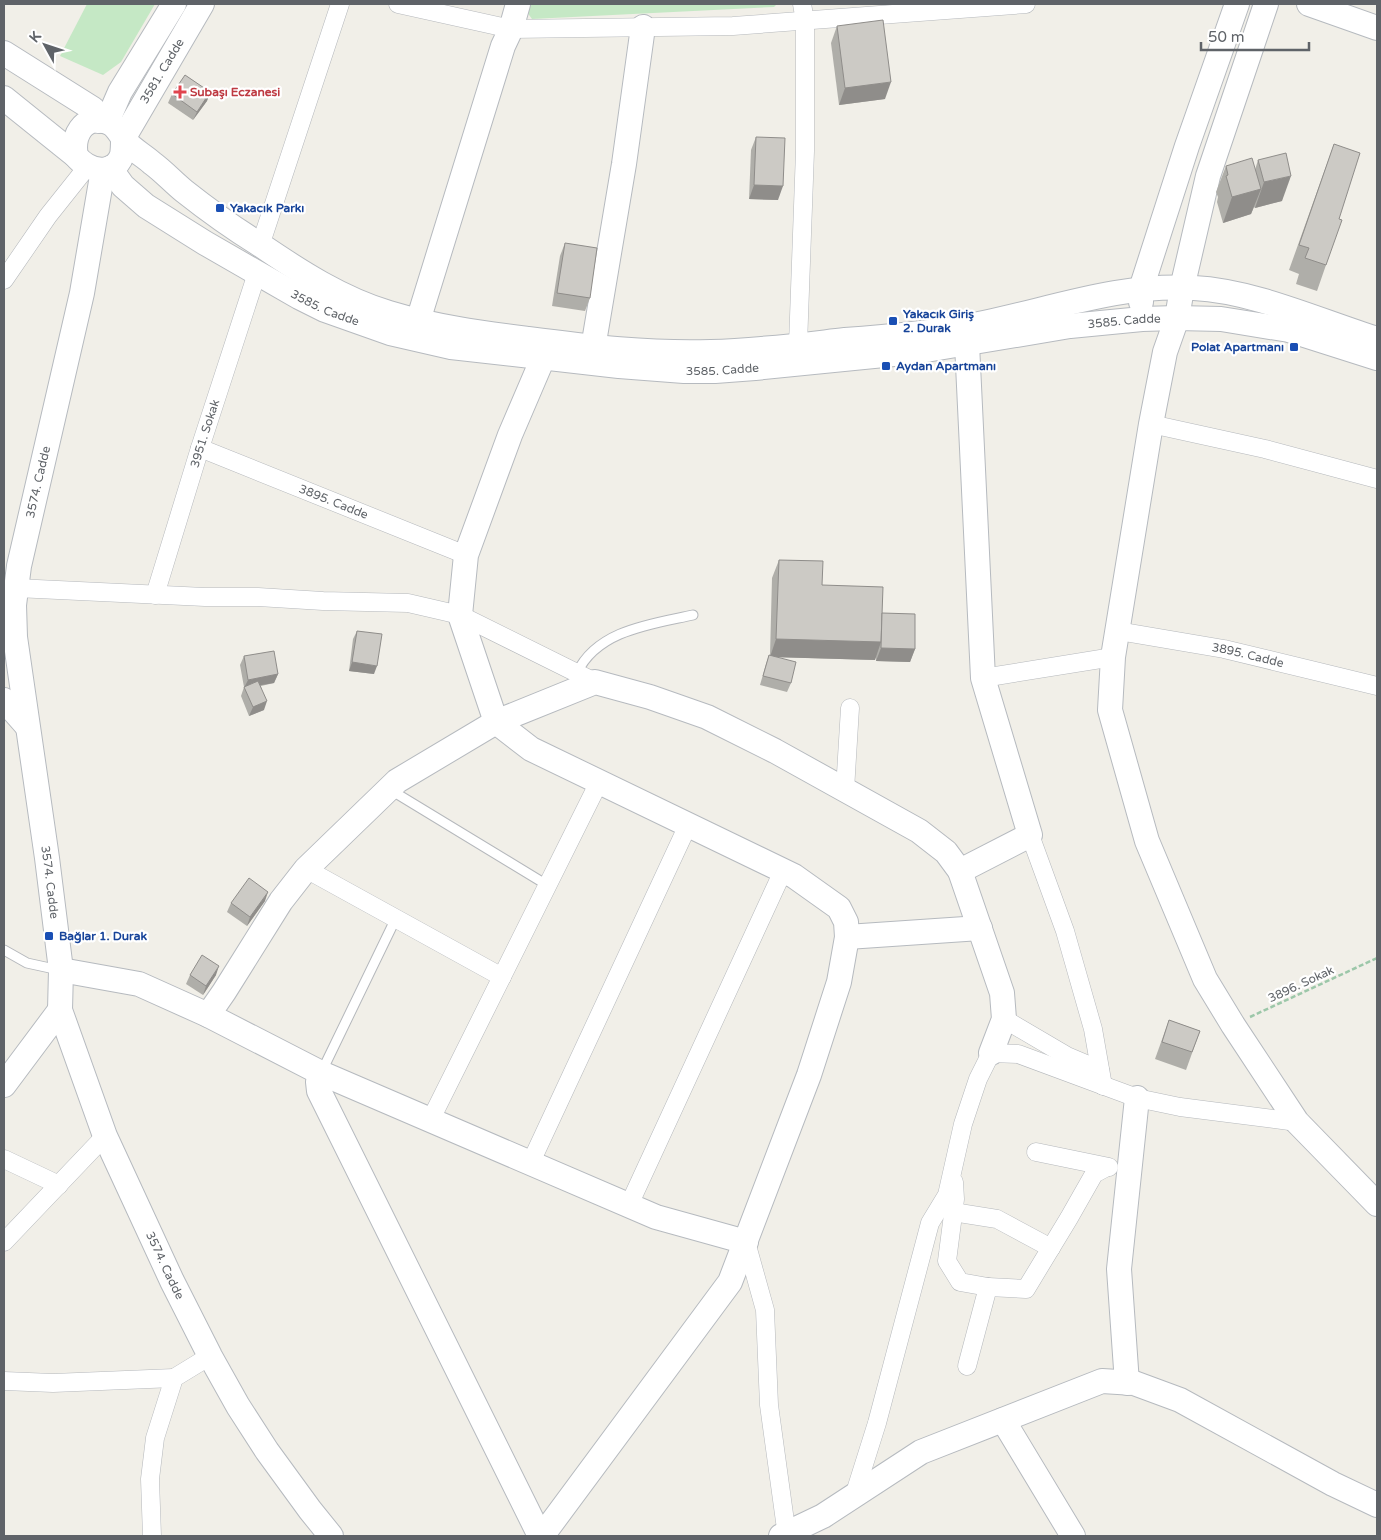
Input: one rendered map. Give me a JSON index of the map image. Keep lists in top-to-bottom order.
{
  "streets": {
    "street": [
      "3581. Cadde",
      "3585. Cadde",
      "3951. Sokak",
      "3574. Cadde",
      "3895. Cadde"
    ],
    "path": ["3896. Sokak"]
  },
  "crossings": [
    ["3581. Cadde", "3585. Cadde"],
    ["3581. Cadde", "3574. Cadde"],
    ["3585. Cadde", "3951. Sokak"],
    ["3585. Cadde", "3574. Cadde"],
    ["3951. Sokak", "3895. Cadde"]
  ],
  "places": {
    "health": ["Subaşı Eczanesi"],
    "transit": [
      "Yakacık Parkı",
      "Yakacık Giriş 2. Durak",
      "Polat Apartmanı",
      "Aydan Apartmanı",
      "Bağlar 1. Durak"
    ]
  },
  "scale_bar": "50 m",
  "north": "top left"
}
